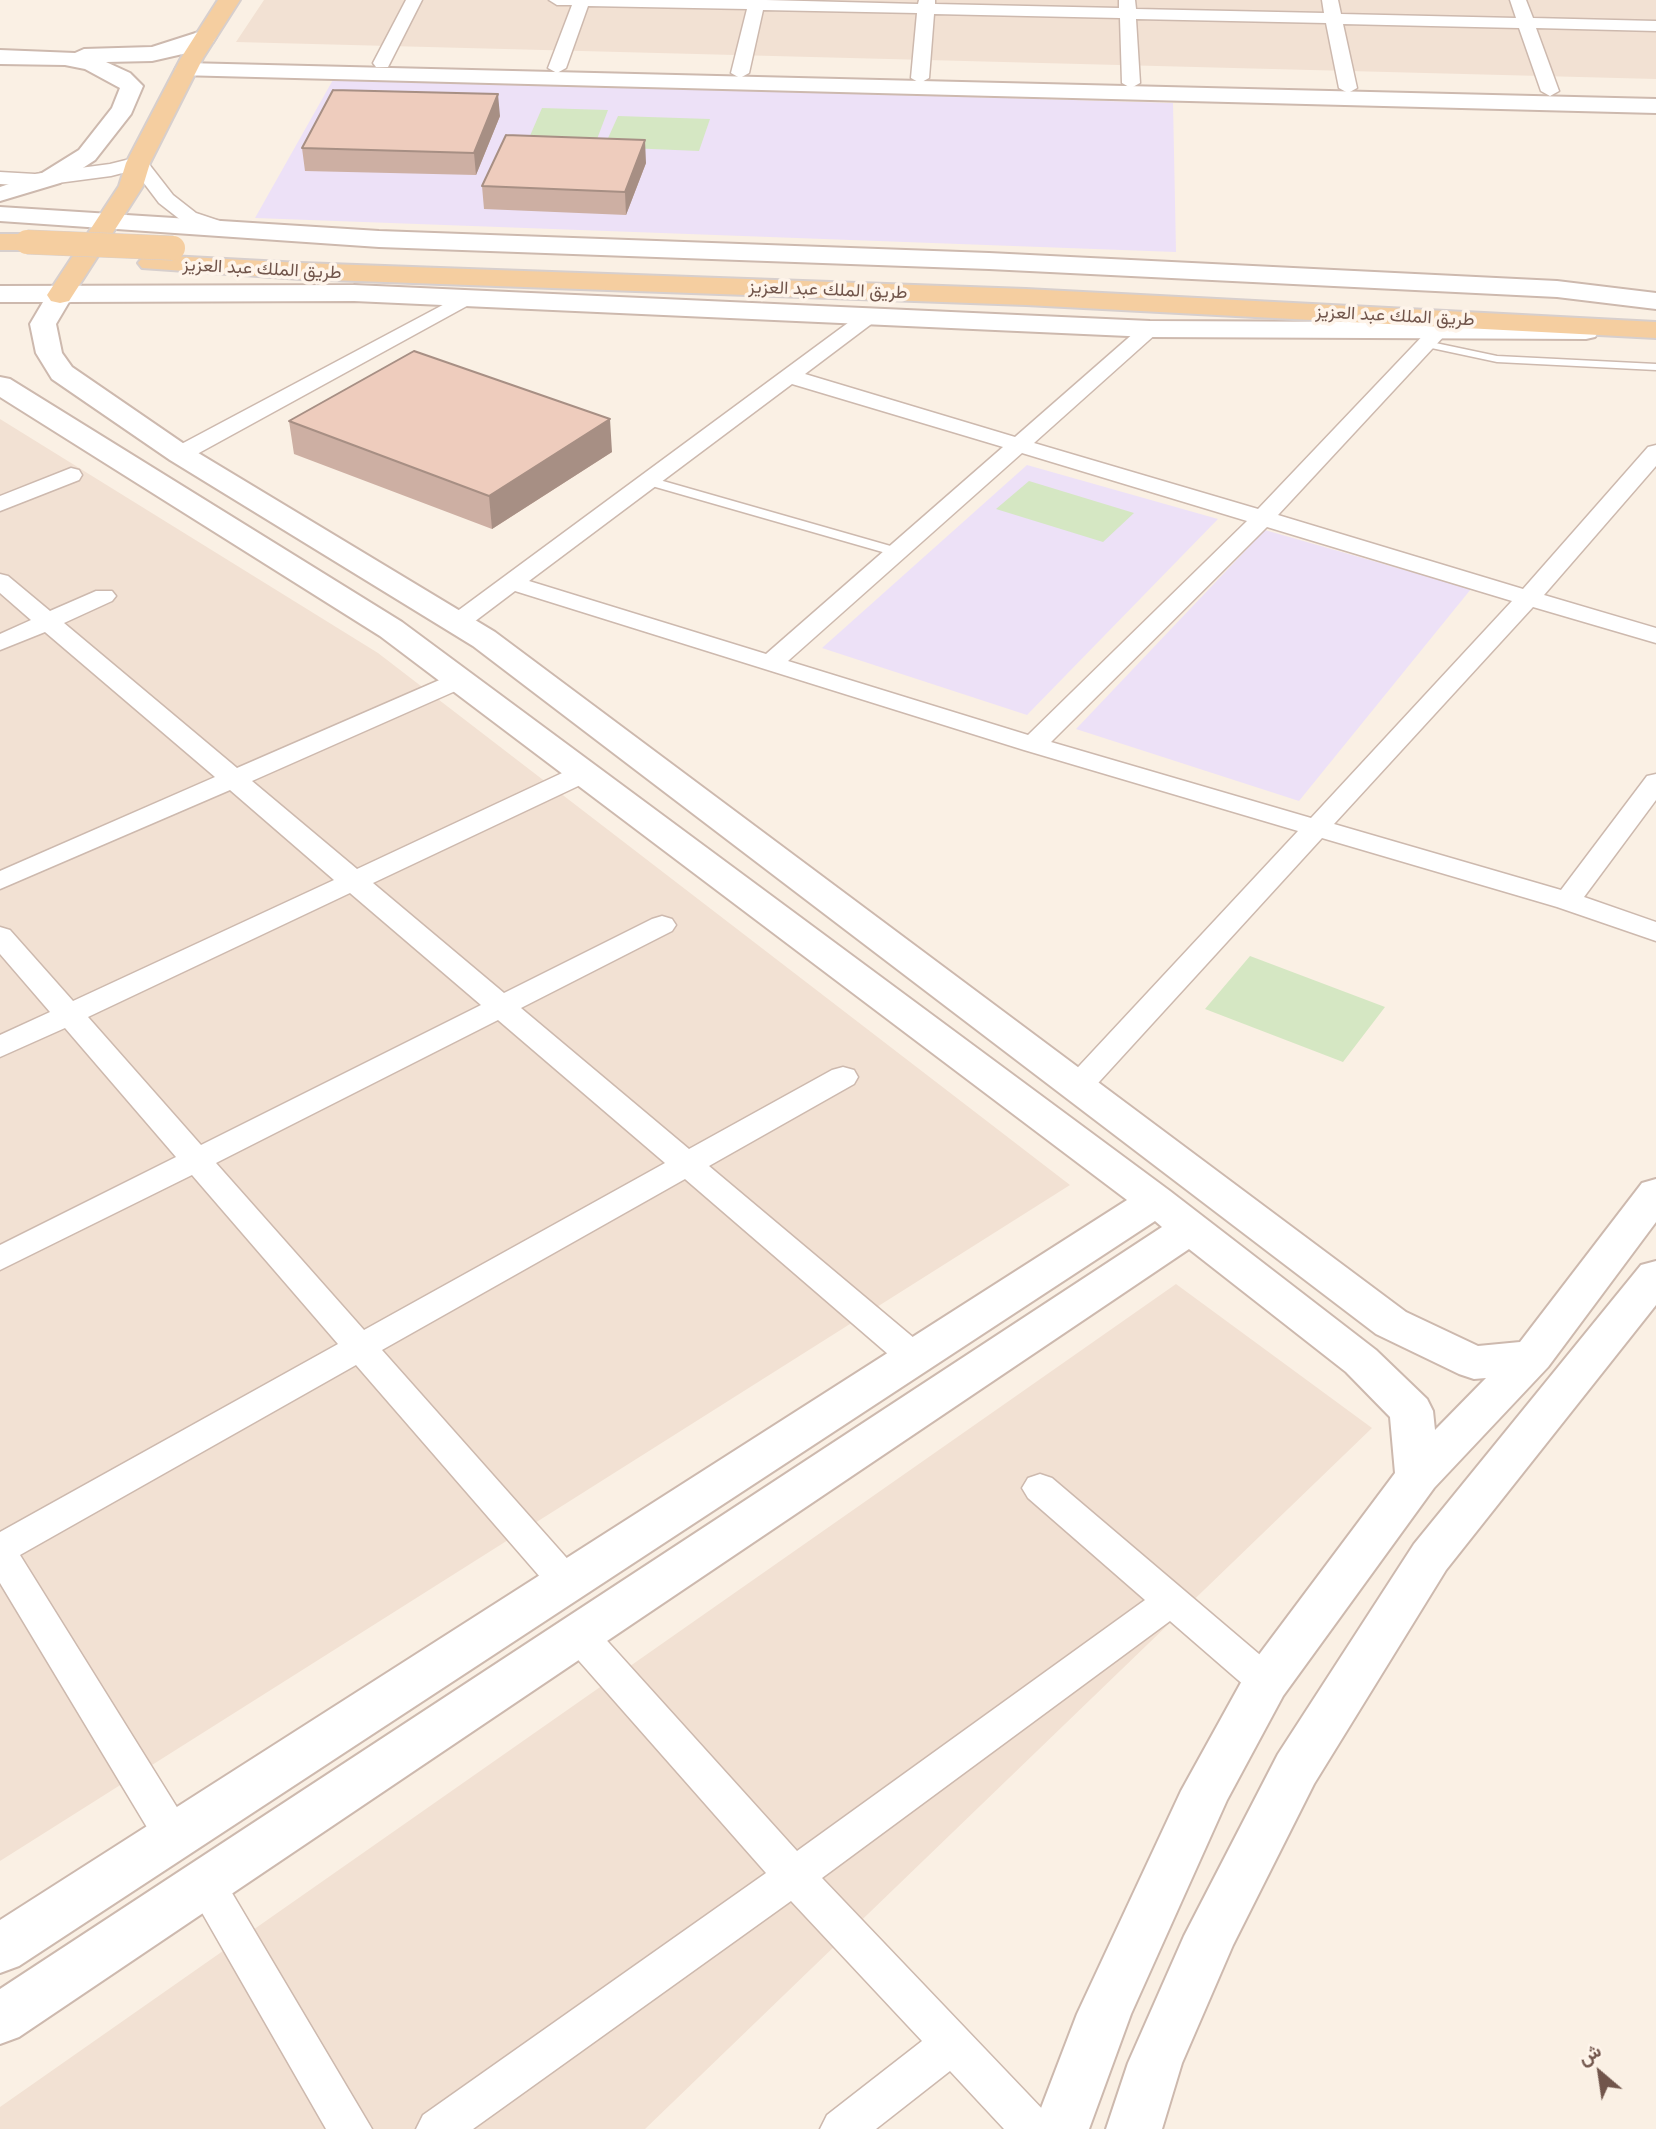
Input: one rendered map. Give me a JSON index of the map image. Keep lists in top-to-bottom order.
{
  "streets": {
    "main road": ["طريق الملك عبد العزيز"]
  },
  "north": "top left"
}
